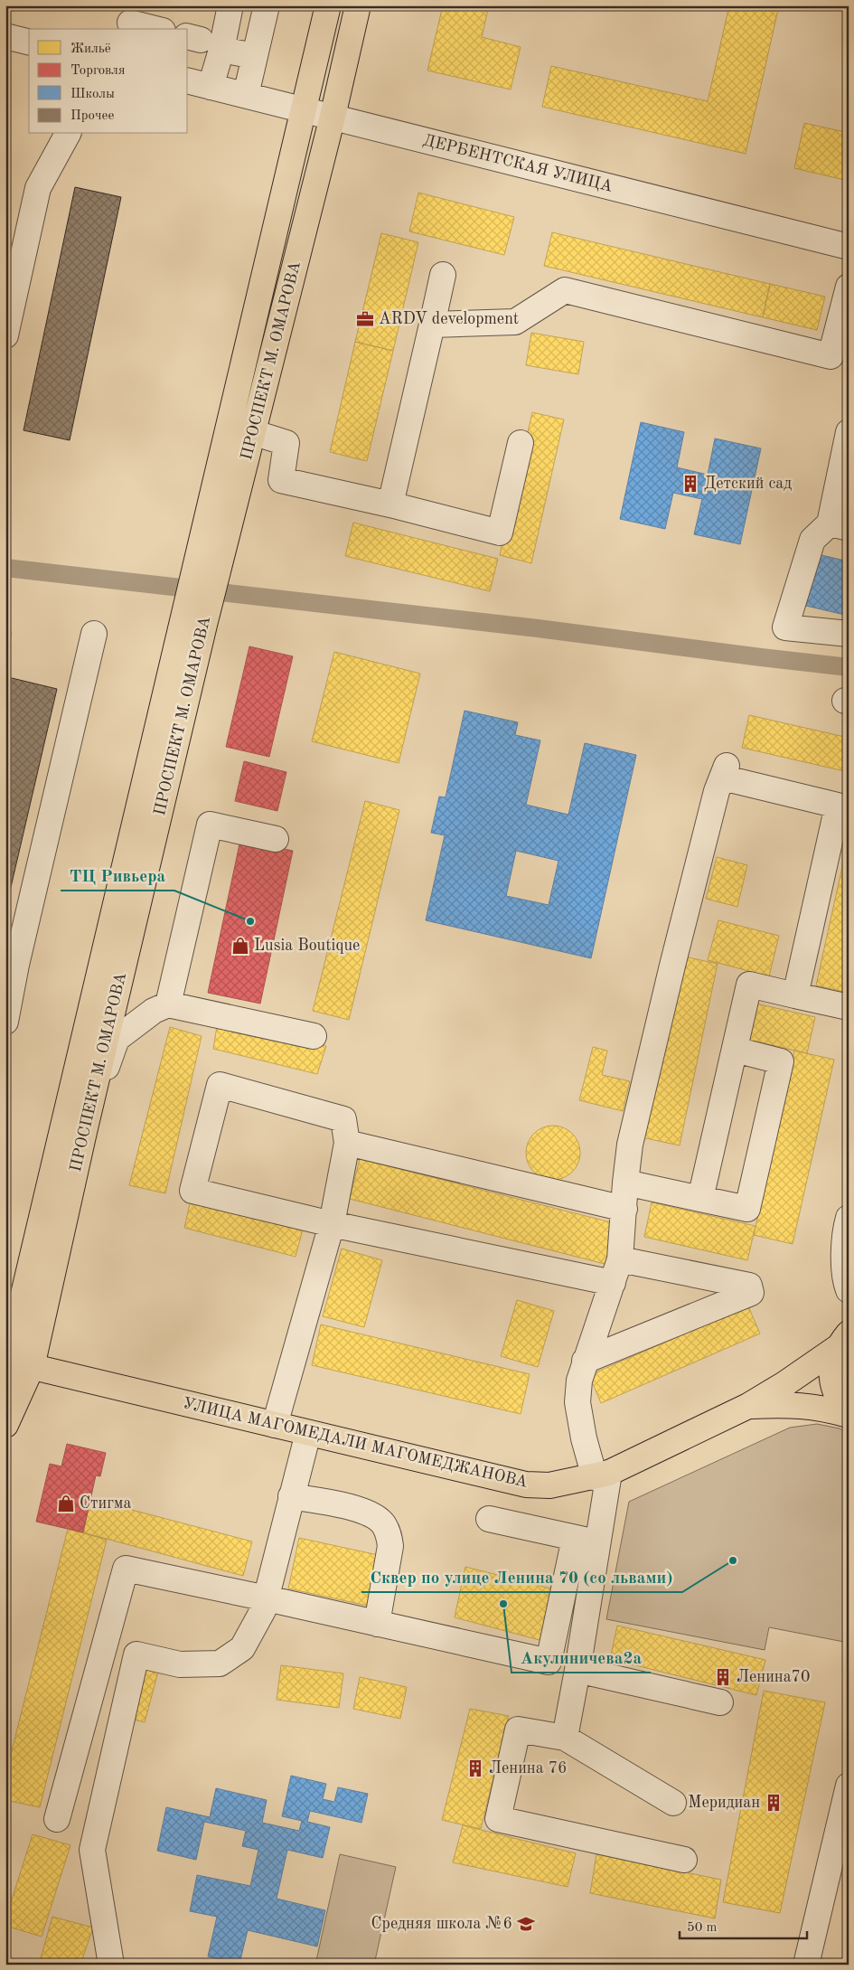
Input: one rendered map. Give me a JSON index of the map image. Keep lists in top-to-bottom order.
{
  "streets": {
    "main road": ["ПРОСПЕКТ М. ОМАРОВА", "УЛИЦА МАГОМЕДАЛИ МАГОМЕДЖАНОВА"],
    "street": ["ДЕРБЕНТСКАЯ УЛИЦА"]
  },
  "crossings": [
    ["ДЕРБЕНТСКАЯ УЛИЦА", "ПРОСПЕКТ М. ОМАРОВА"],
    ["ПРОСПЕКТ М. ОМАРОВА", "УЛИЦА МАГОМЕДАЛИ МАГОМЕДЖАНОВА"]
  ],
  "places": {
    "office": ["ARDV development"],
    "building": [
      "Детский сад",
      "Ленина70",
      "Ленина 76",
      "Меридиан"
    ],
    "other": ["ТЦ Ривьера", "Сквер по улице Ленина 70 (со львами)", "Акулиничева2а"],
    "shop": ["Lusia Boutique", "Стигма"],
    "school or university": ["Средняя школа №6"]
  },
  "legend": [
    "Жильё",
    "Торговля",
    "Школы",
    "Прочее"
  ],
  "scale_bar": "50 m"
}
